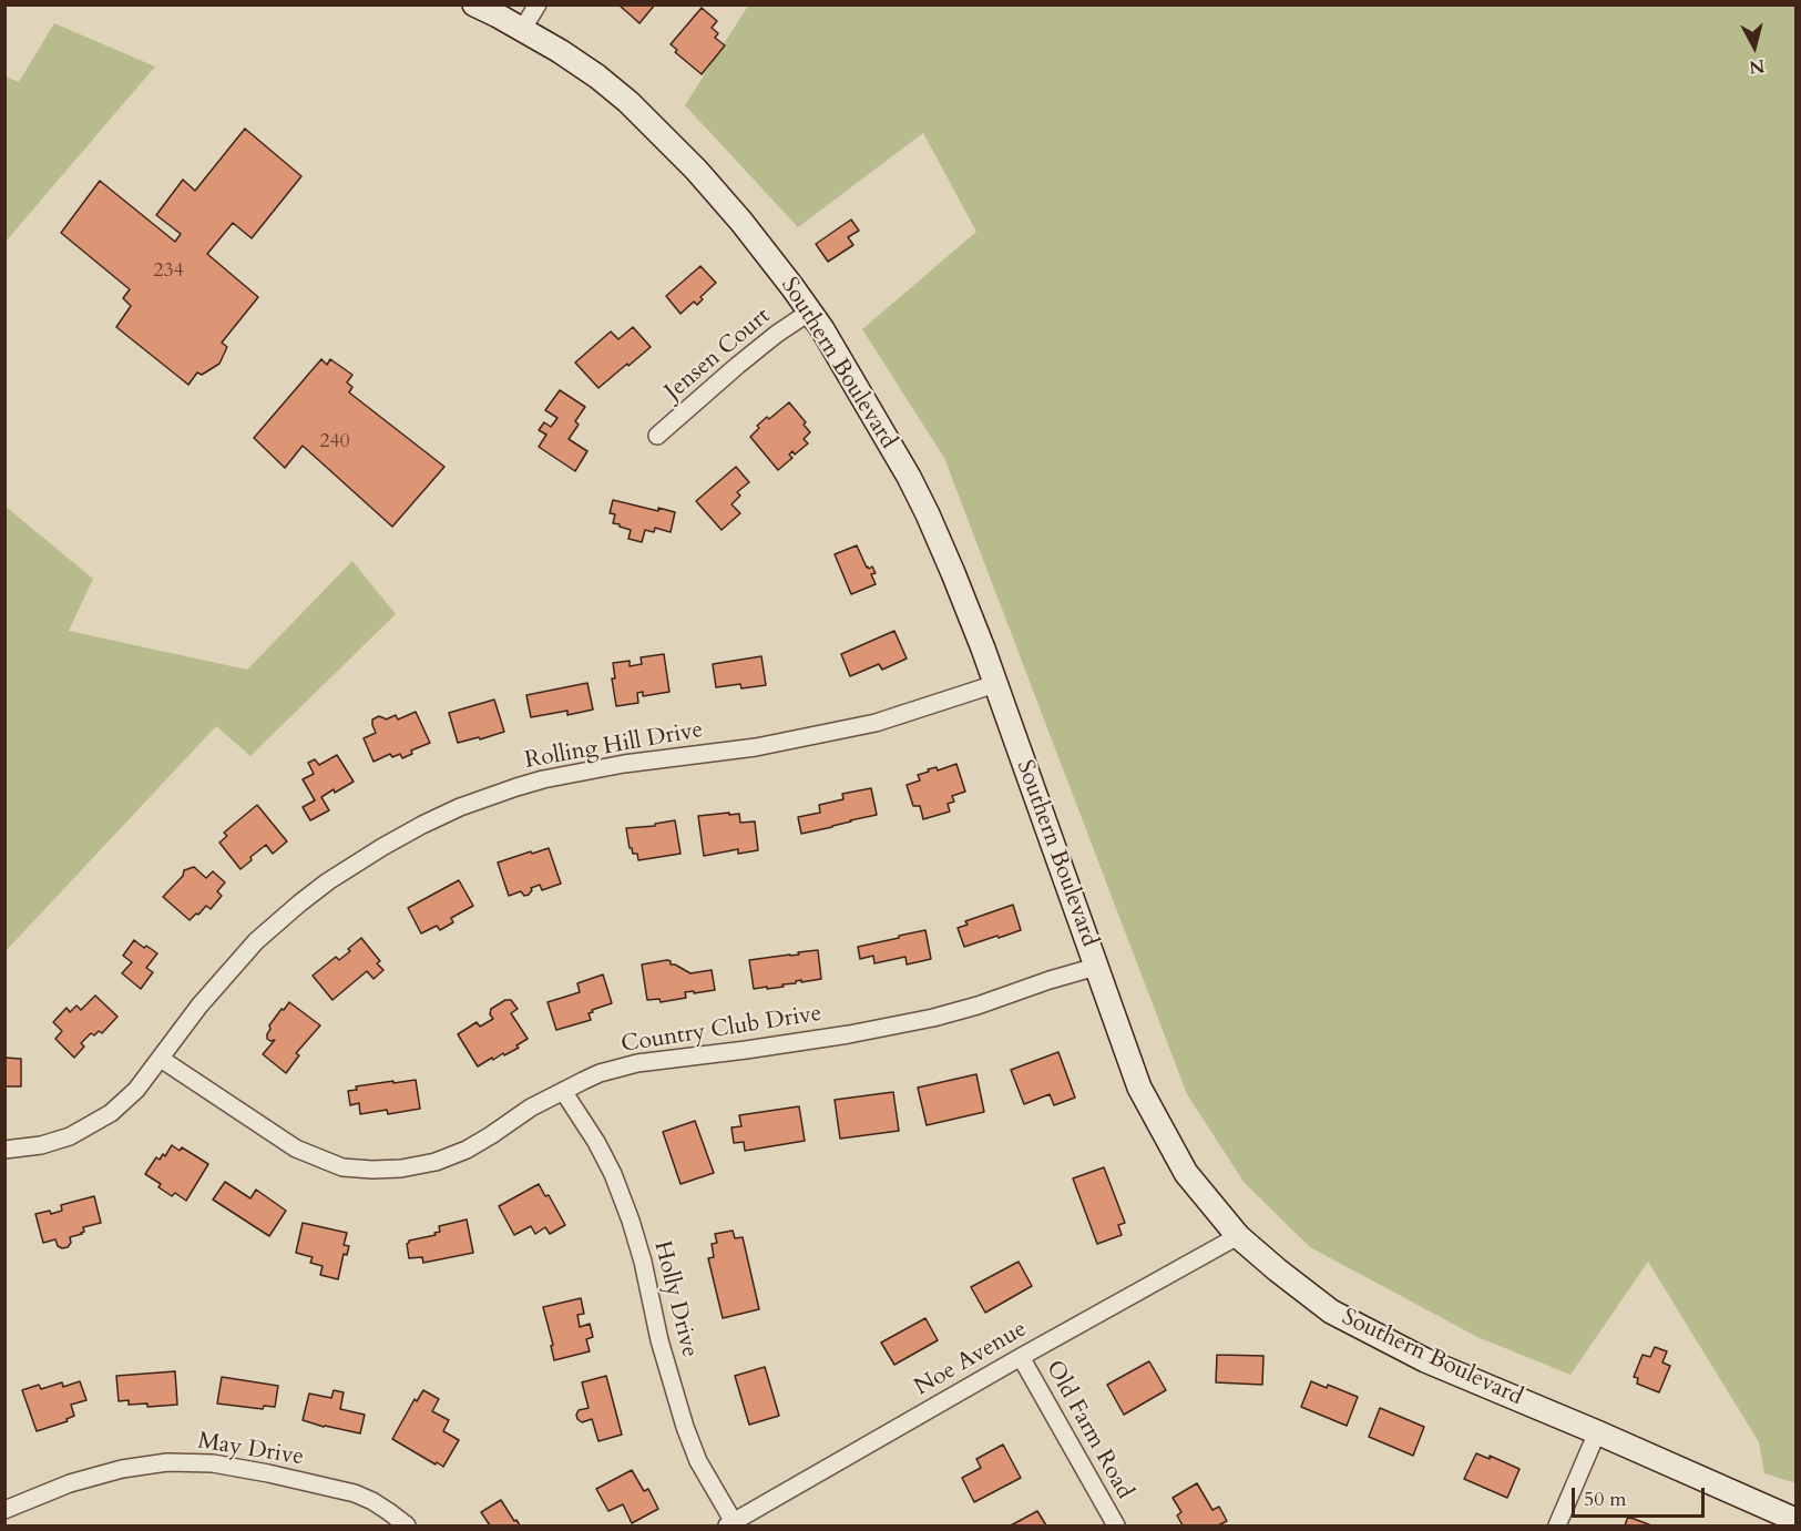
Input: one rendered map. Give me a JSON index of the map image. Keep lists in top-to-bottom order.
{
  "streets": {
    "main road": ["Southern Boulevard"],
    "street": [
      "Jensen Court",
      "Rolling Hill Drive",
      "Country Club Drive",
      "Holly Drive",
      "Noe Avenue",
      "Old Farm Road",
      "May Drive"
    ]
  },
  "crossings": [
    ["Jensen Court", "Southern Boulevard"],
    ["Southern Boulevard", "Rolling Hill Drive"],
    ["Southern Boulevard", "Country Club Drive"],
    ["Southern Boulevard", "Noe Avenue"],
    ["Rolling Hill Drive", "Country Club Drive"],
    ["Country Club Drive", "Holly Drive"],
    ["Holly Drive", "Noe Avenue"],
    ["Noe Avenue", "Old Farm Road"]
  ],
  "house_numbers": ["234", "240"],
  "scale_bar": "50 m",
  "north": "bottom"
}
